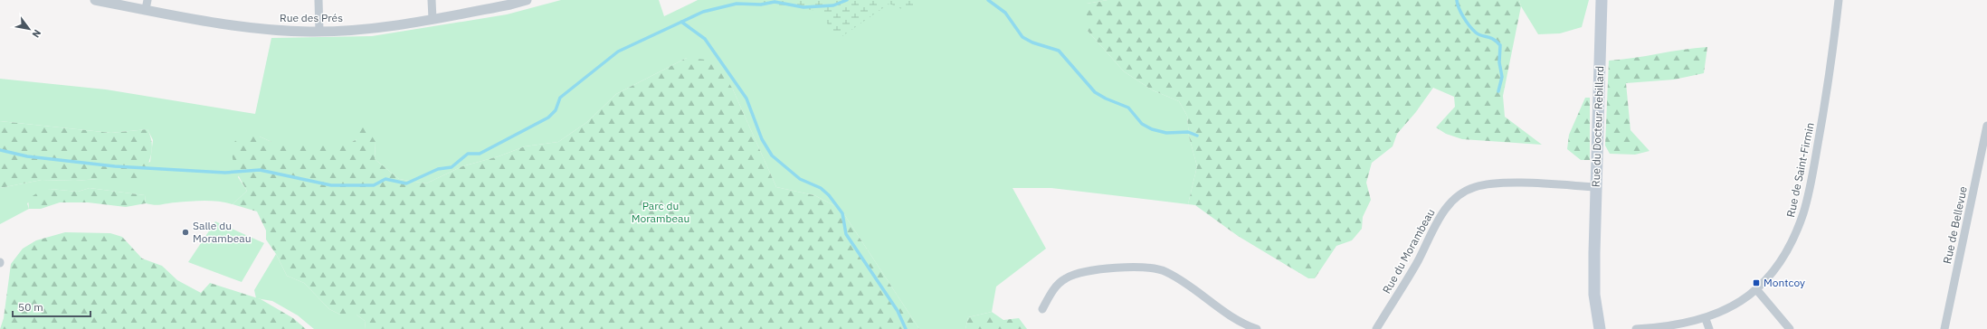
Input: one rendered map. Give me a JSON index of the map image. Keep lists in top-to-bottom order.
{
  "streets": {
    "main road": ["Rue du Docteur Rebillard"],
    "street": [
      "Rue des Prés",
      "Rue de Saint-Firmin",
      "Rue de Bellevue",
      "Rue du Morambeau"
    ]
  },
  "crossings": [
    ["Rue du Docteur Rebillard", "Rue du Morambeau"]
  ],
  "parks": ["Parc du Morambeau"],
  "places": {
    "other": ["Salle du Morambeau"],
    "transit": ["Montcoy"]
  },
  "scale_bar": "50 m",
  "north": "bottom right"
}
